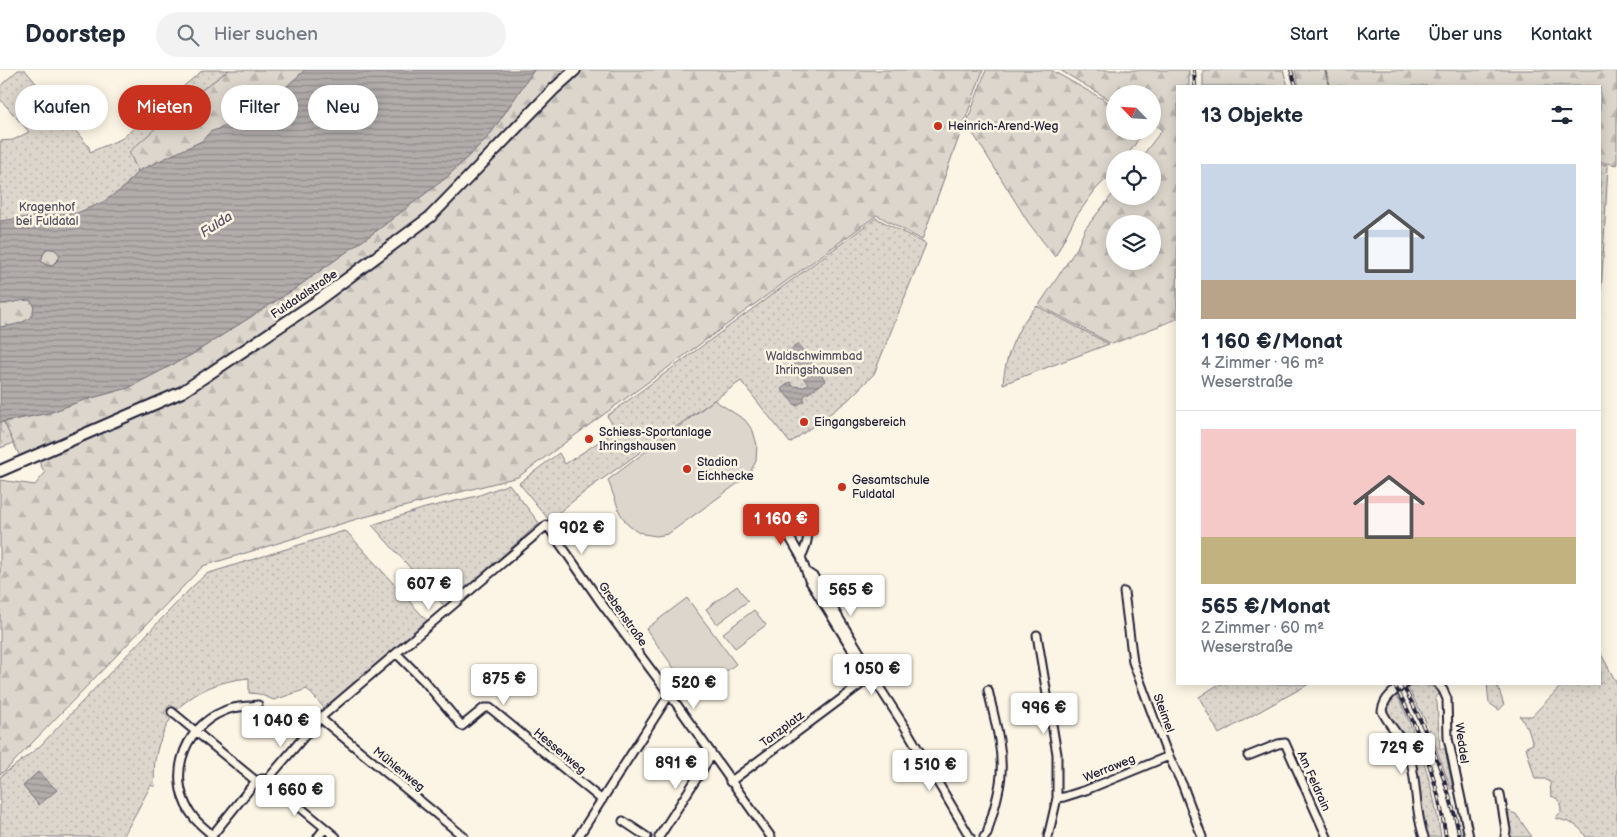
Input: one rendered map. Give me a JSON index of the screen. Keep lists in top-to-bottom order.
{
  "streets": {
    "main road": ["Fuldatalstraße"],
    "street": [
      "Grebenstraße",
      "Steimel",
      "Tanzplatz",
      "Weddel",
      "Hessenweg",
      "Werraweg",
      "Mühlenweg",
      "Am Feldrain"
    ]
  },
  "crossings": [
    ["Grebenstraße", "Tanzplatz"],
    ["Grebenstraße", "Hessenweg"],
    ["Steimel", "Werraweg"]
  ],
  "water": ["Fulda"],
  "parks": ["Kragenhof bei Fuldatal", "Waldschwimmbad Ihringshausen"],
  "places": [
    "Heinrich-Arend-Weg",
    "Eingangsbereich",
    "Schiess-Sportanlage Ihringshausen",
    "Stadion Eichhecke",
    "Gesamtschule Fuldatal"
  ],
  "north": "top left",
  "page": {
    "header": "Doorstep",
    "search": "Hier suchen",
    "nav": [
      "Start",
      "Karte",
      "Über uns",
      "Kontakt"
    ],
    "chip": [
      "Kaufen",
      "Mieten",
      "Filter",
      "Neu"
    ],
    "heading": "13 Objekte",
    "list": [
      {
        "name": "1 160 €/Monat",
        "note": "4 Zimmer · 96 m² · Weserstraße"
      },
      {
        "name": "565 €/Monat",
        "note": "2 Zimmer · 60 m² · Weserstraße"
      }
    ],
    "price": [
      "1 160 €",
      "902 €",
      "607 €",
      "565 €",
      "1 050 €",
      "875 €",
      "520 €",
      "996 €",
      "1 040 €",
      "729 €",
      "891 €",
      "1 510 €",
      "1 660 €"
    ]
  }
}
